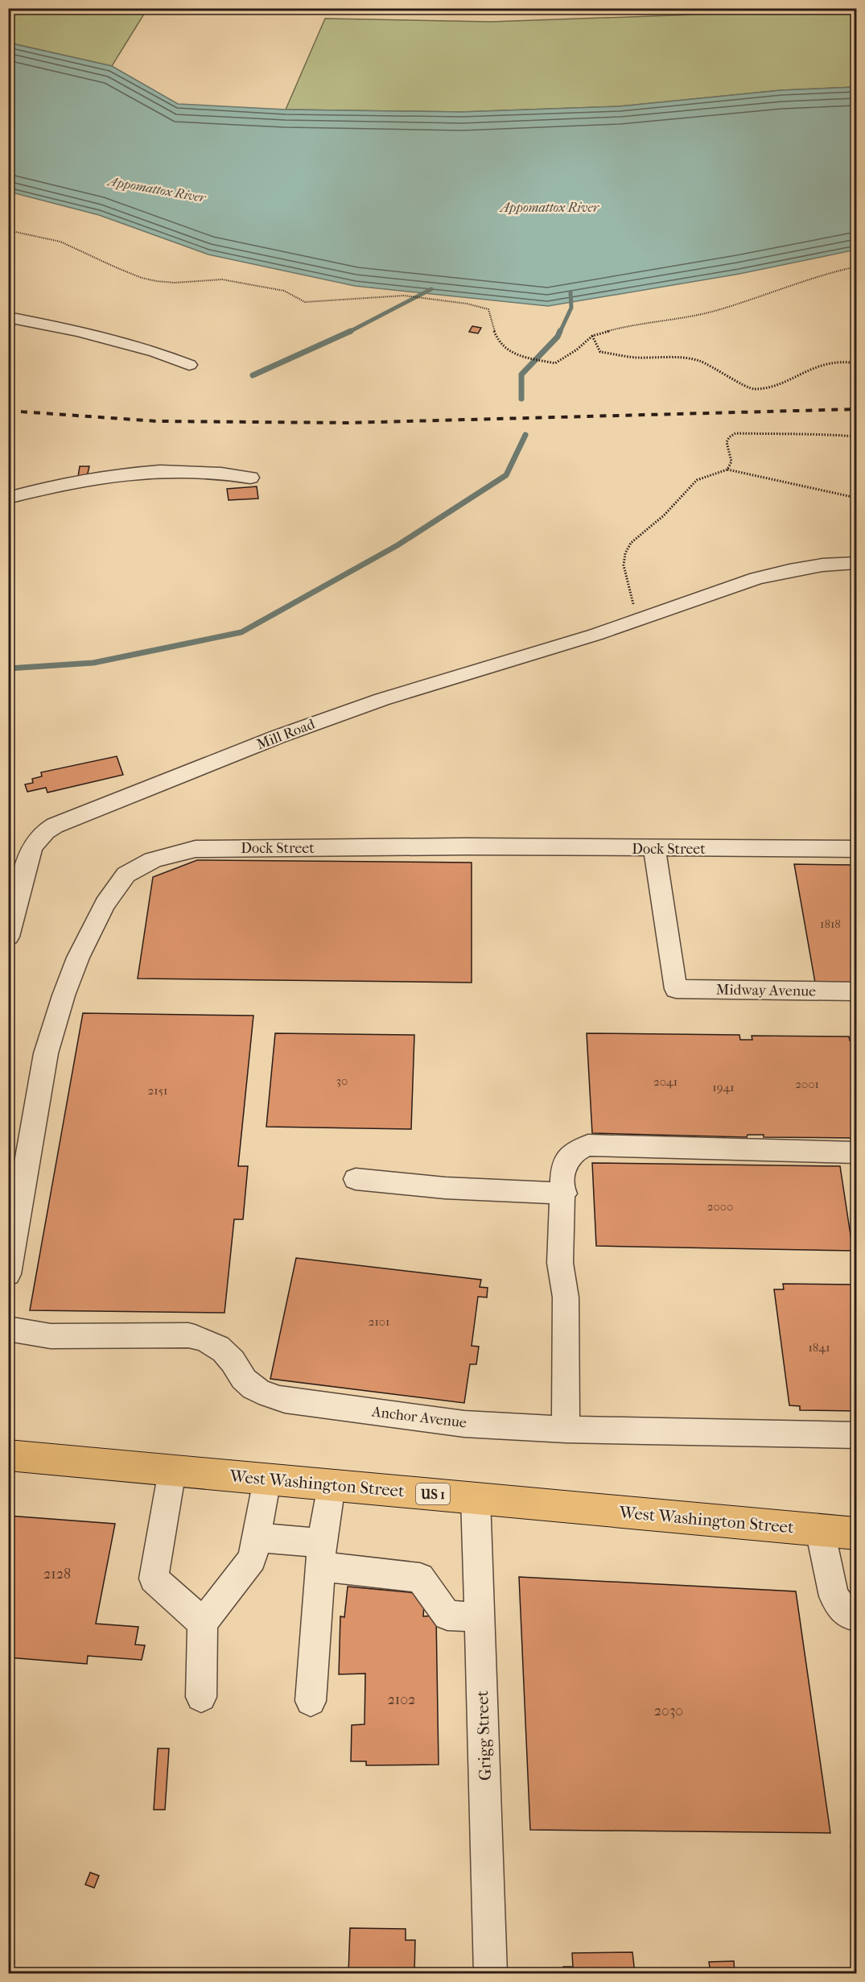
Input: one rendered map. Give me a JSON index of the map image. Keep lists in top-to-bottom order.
{
  "streets": {
    "main road": ["West Washington Street", "US 1"],
    "street": [
      "Mill Road",
      "Dock Street",
      "Midway Avenue",
      "Anchor Avenue",
      "Grigg Street"
    ]
  },
  "crossings": [
    ["Dock Street", "Midway Avenue"],
    ["West Washington Street", "Grigg Street"]
  ],
  "water": ["Appomattox River"],
  "house_numbers": [
    "1818",
    "30",
    "2041",
    "2001",
    "1941",
    "2151",
    "2000",
    "2101",
    "1841",
    "2128",
    "2102",
    "2030"
  ]
}
